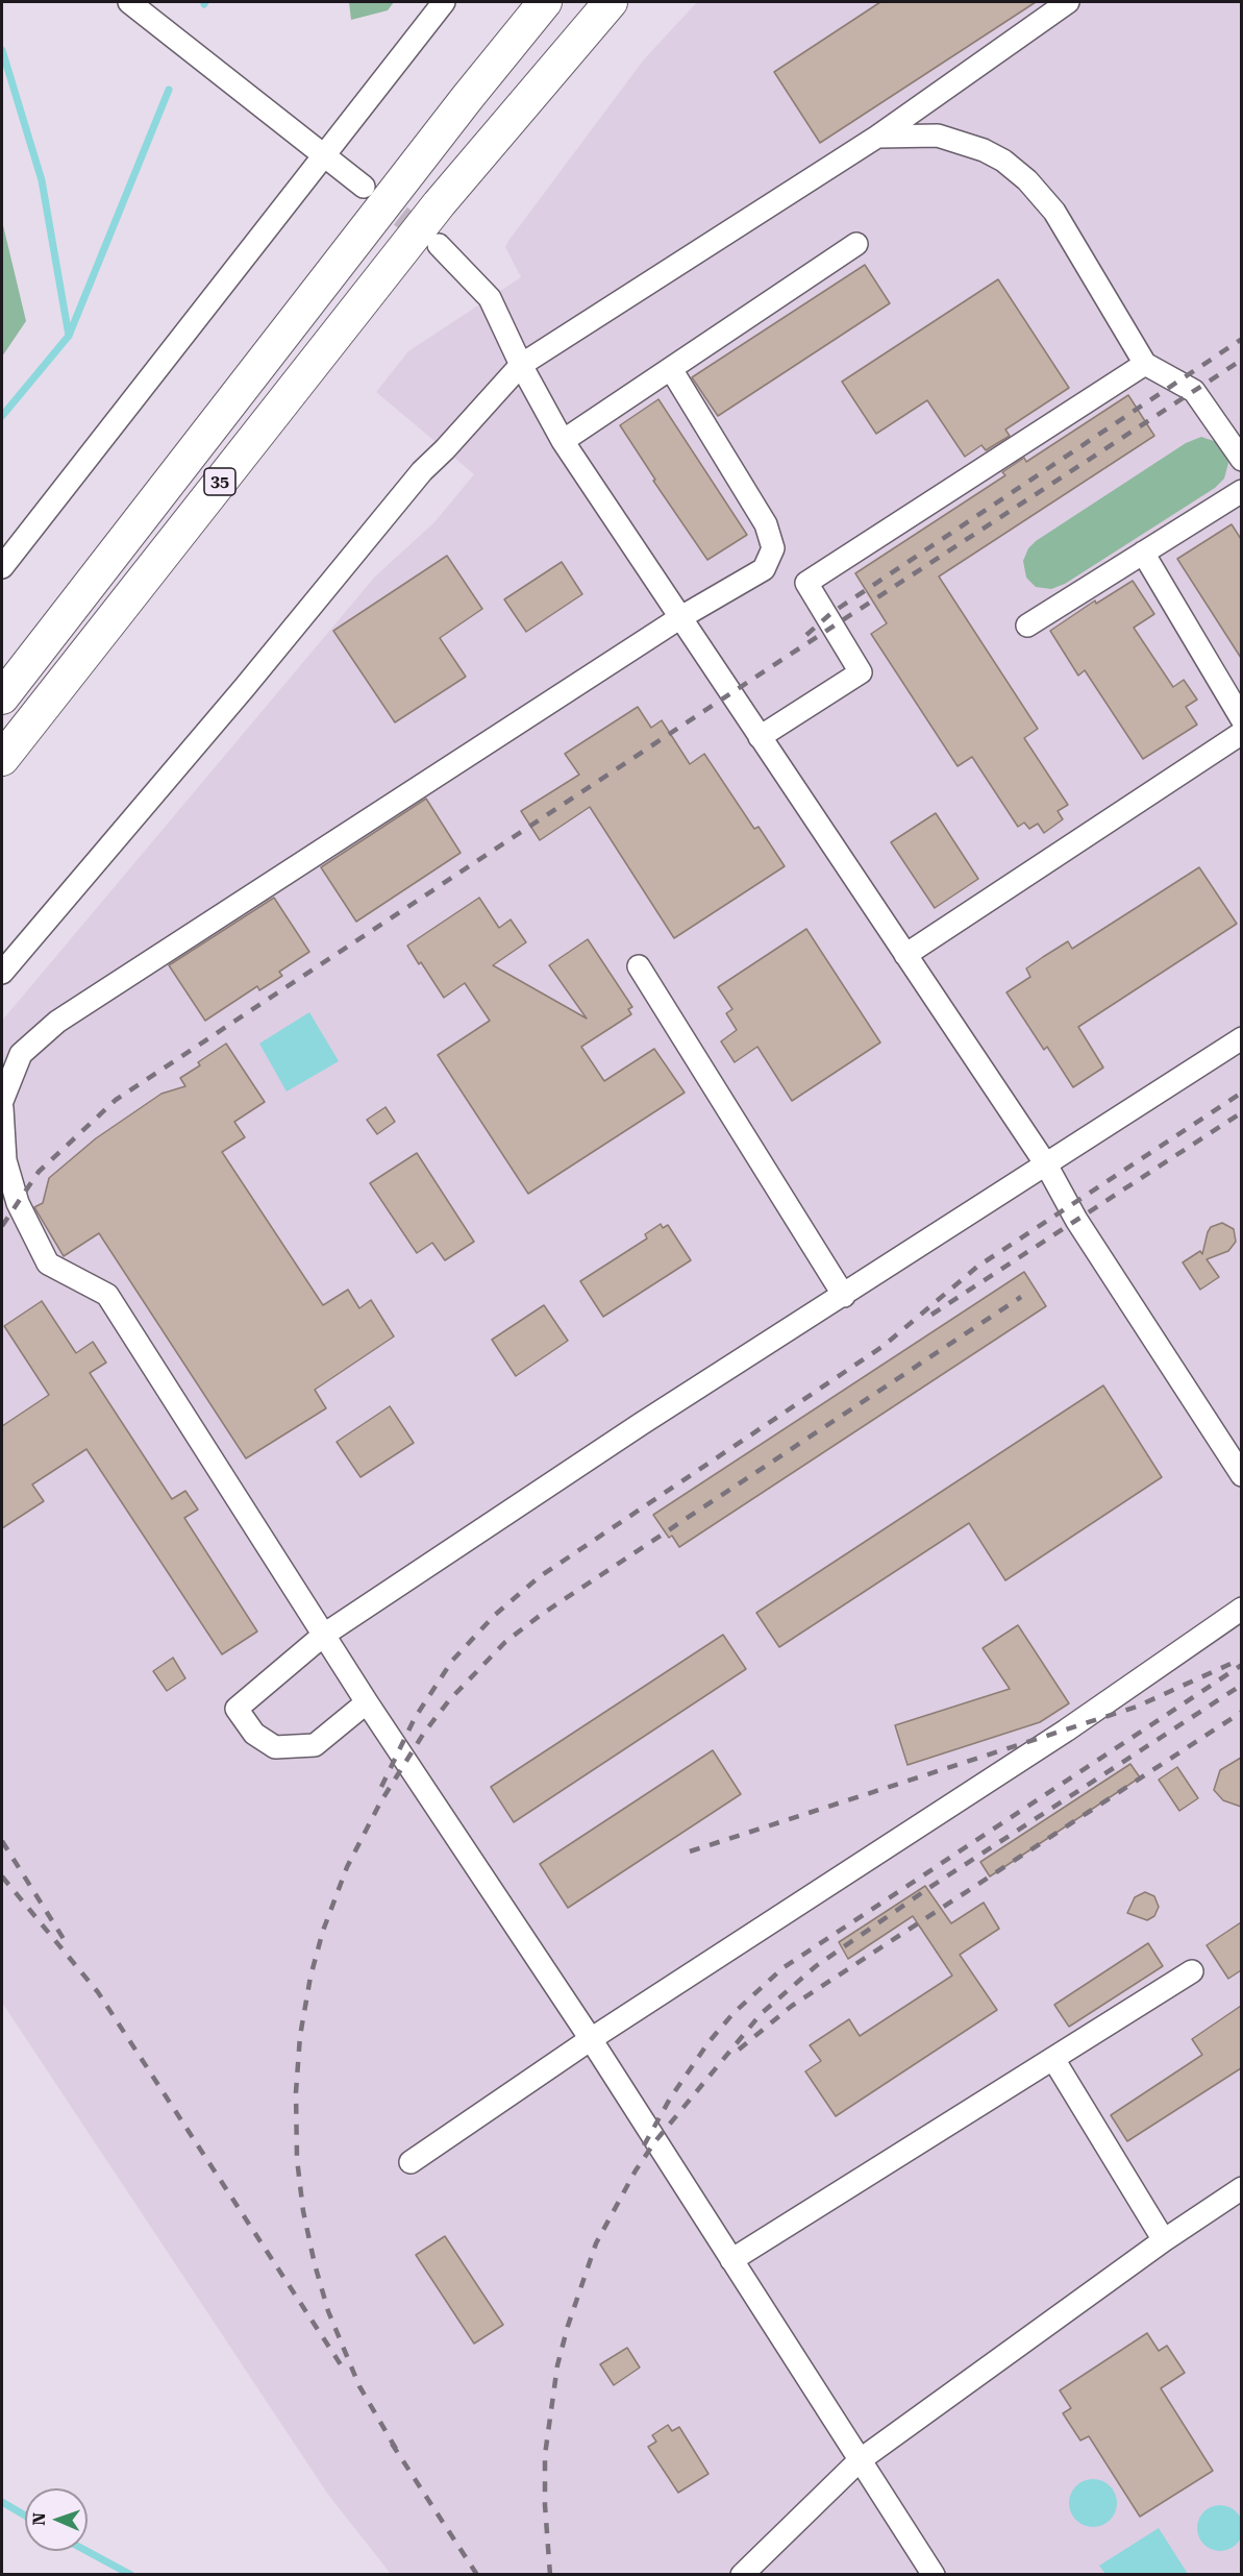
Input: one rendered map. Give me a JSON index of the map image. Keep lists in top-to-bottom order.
{
  "streets": {
    "highway": ["35"]
  },
  "north": "left"
}
